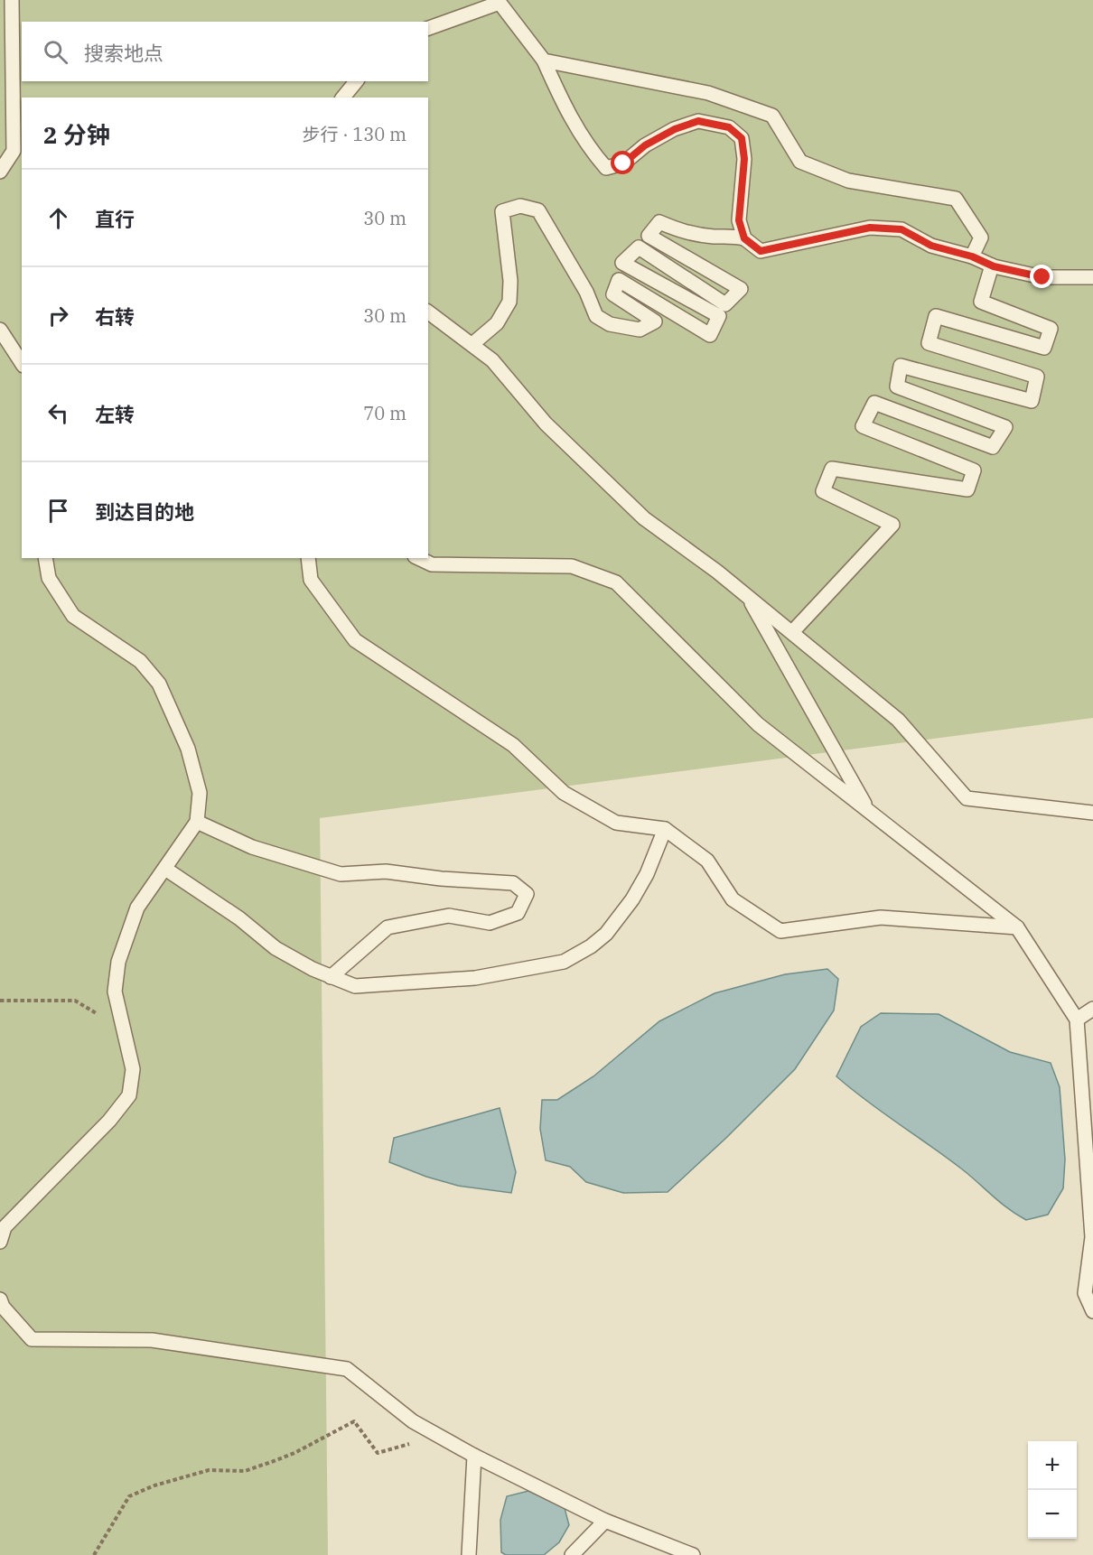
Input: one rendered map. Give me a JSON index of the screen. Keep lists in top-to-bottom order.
{
  "page": {
    "search": "搜索地点",
    "heading": ["2 分钟", "步行 · 130 m"],
    "list": [
      ["直行", "30 m"],
      ["右转", "30 m"],
      ["左转", "70 m"],
      "到达目的地"
    ],
    "map_buttons": ["+", "−"]
  }
}
